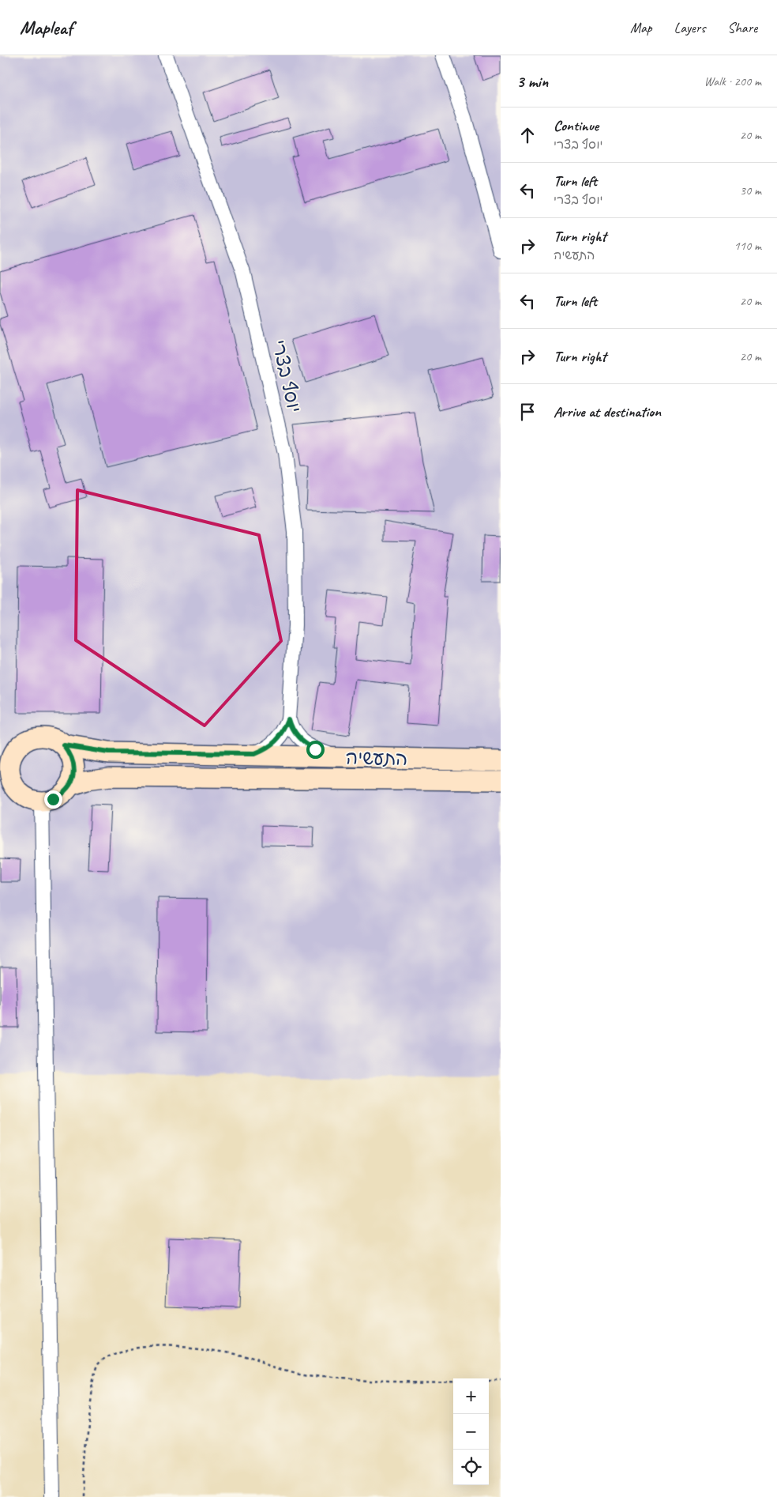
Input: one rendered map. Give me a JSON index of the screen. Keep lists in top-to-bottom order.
{
  "streets": {
    "street": ["יוסף בצרי", "התעשיה"]
  },
  "crossings": [
    ["יוסף בצרי", "התעשיה"]
  ],
  "page": {
    "header": "Mapleaf",
    "nav": ["Map", "Layers", "Share"],
    "heading": ["3 min", "Walk · 200 m"],
    "list": [
      ["Continue", "יוסף בצרי", "20 m"],
      ["Turn left", "יוסף בצרי", "30 m"],
      ["Turn right", "התעשיה", "110 m"],
      ["Turn left", "20 m"],
      ["Turn right", "20 m"],
      "Arrive at destination"
    ],
    "map_buttons": ["+", "−"]
  }
}
